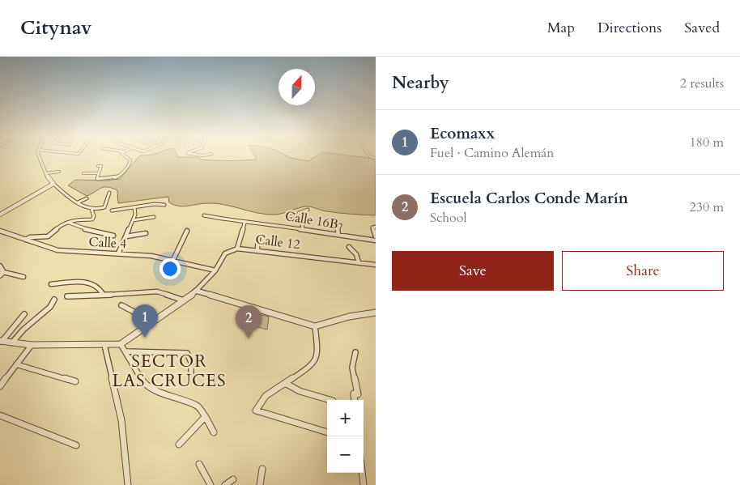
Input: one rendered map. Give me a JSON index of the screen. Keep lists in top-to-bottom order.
{
  "streets": {
    "street": ["Calle 16B", "Calle 12", "Calle 4"]
  },
  "crossings": [
    ["Calle 12", "Calle 4"]
  ],
  "districts": ["SECTOR LAS CRUCES"],
  "north": "top",
  "page": {
    "header": "Citynav",
    "nav": ["Map", "Directions", "Saved"],
    "heading": ["Nearby", "2 results"],
    "list": [
      {
        "mark": "1",
        "name": "Ecomaxx",
        "note": "Fuel · Camino Alemán",
        "value": "180 m"
      },
      {
        "mark": "2",
        "name": "Escuela Carlos Conde Marín",
        "note": "School",
        "value": "230 m"
      }
    ],
    "buttons": ["Save", "Share"],
    "pins": ["1", "2"],
    "map_buttons": ["+", "−"]
  }
}
